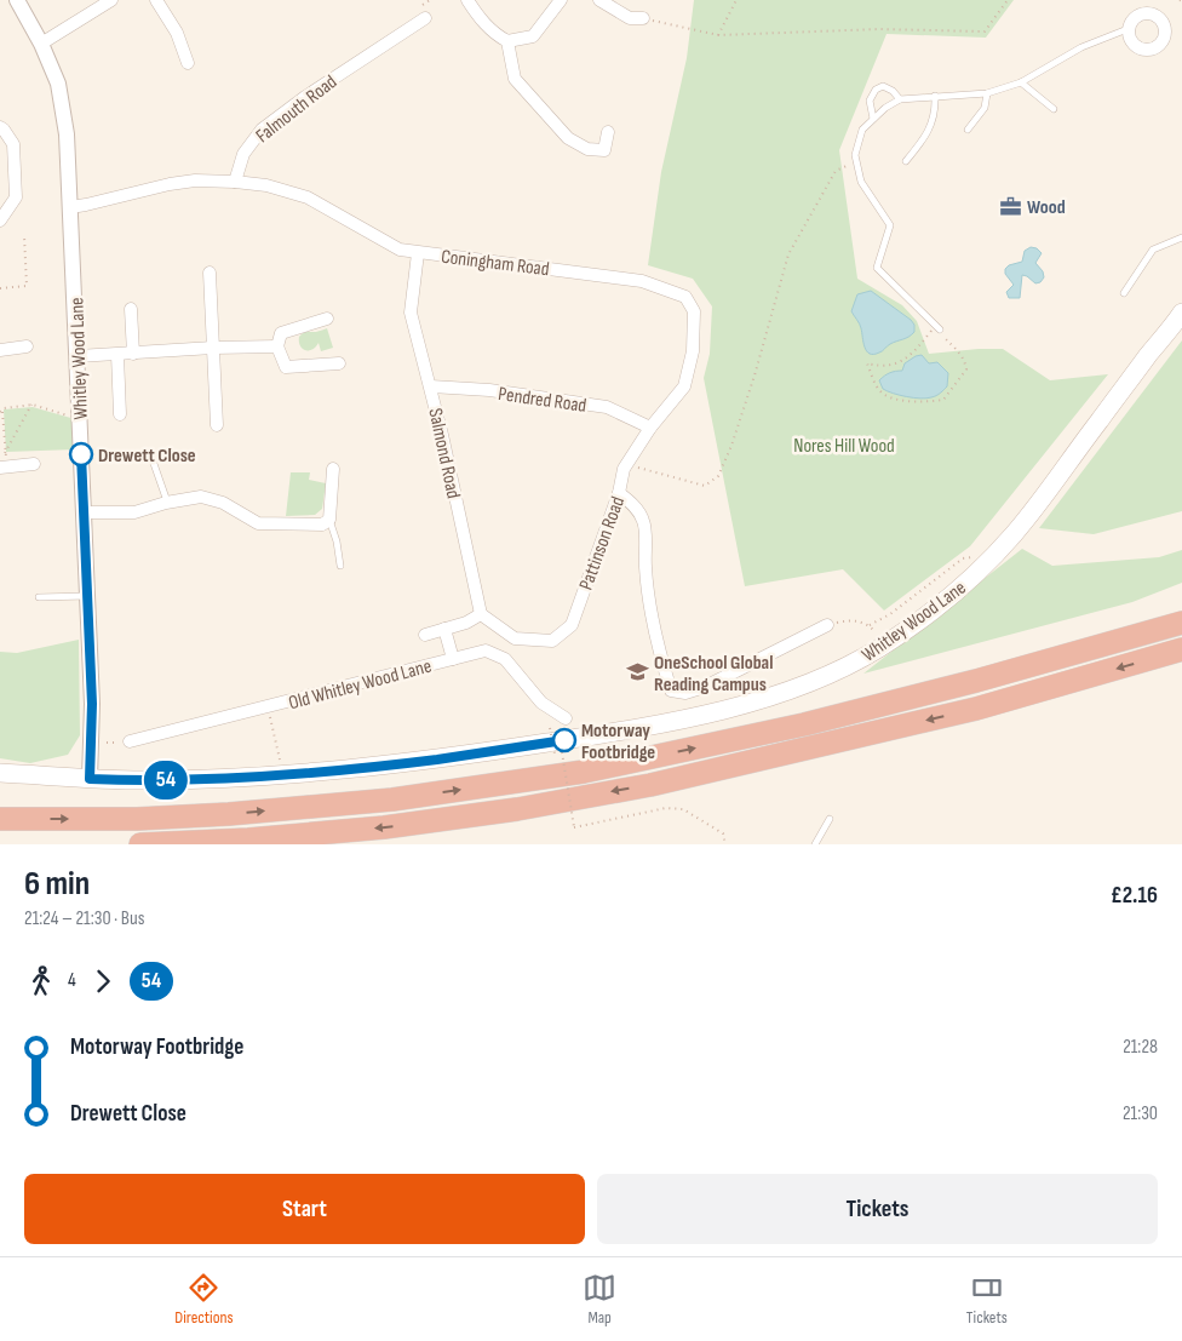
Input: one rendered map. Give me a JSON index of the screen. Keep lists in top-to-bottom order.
{
  "streets": {
    "main road": ["Whitley Wood Lane"],
    "street": [
      "Falmouth Road",
      "Coningham Road",
      "Pendred Road",
      "Salmond Road",
      "Pattinson Road",
      "Old Whitley Wood Lane"
    ]
  },
  "crossings": [
    ["Falmouth Road", "Coningham Road"],
    ["Coningham Road", "Salmond Road"],
    ["Coningham Road", "Pattinson Road"],
    ["Pendred Road", "Salmond Road"],
    ["Pendred Road", "Pattinson Road"],
    ["Salmond Road", "Pattinson Road"]
  ],
  "parks": ["Nores Hill Wood"],
  "places": {
    "office": ["Wood"],
    "other": ["Drewett Close", "Motorway Footbridge"],
    "school or university": ["OneSchool Global Reading Campus"]
  },
  "lines": ["bus line 54"],
  "page": {
    "on_map": "54",
    "heading": ["6 min", "21:24 – 21:30 · Bus", "£2.16"],
    "legs": ["4", "54"],
    "list": [
      {
        "name": "Motorway Footbridge",
        "value": "21:28"
      },
      {
        "name": "Drewett Close",
        "value": "21:30"
      }
    ],
    "buttons": ["Start", "Tickets"],
    "tabs": ["Directions", "Map", "Tickets"]
  }
}
